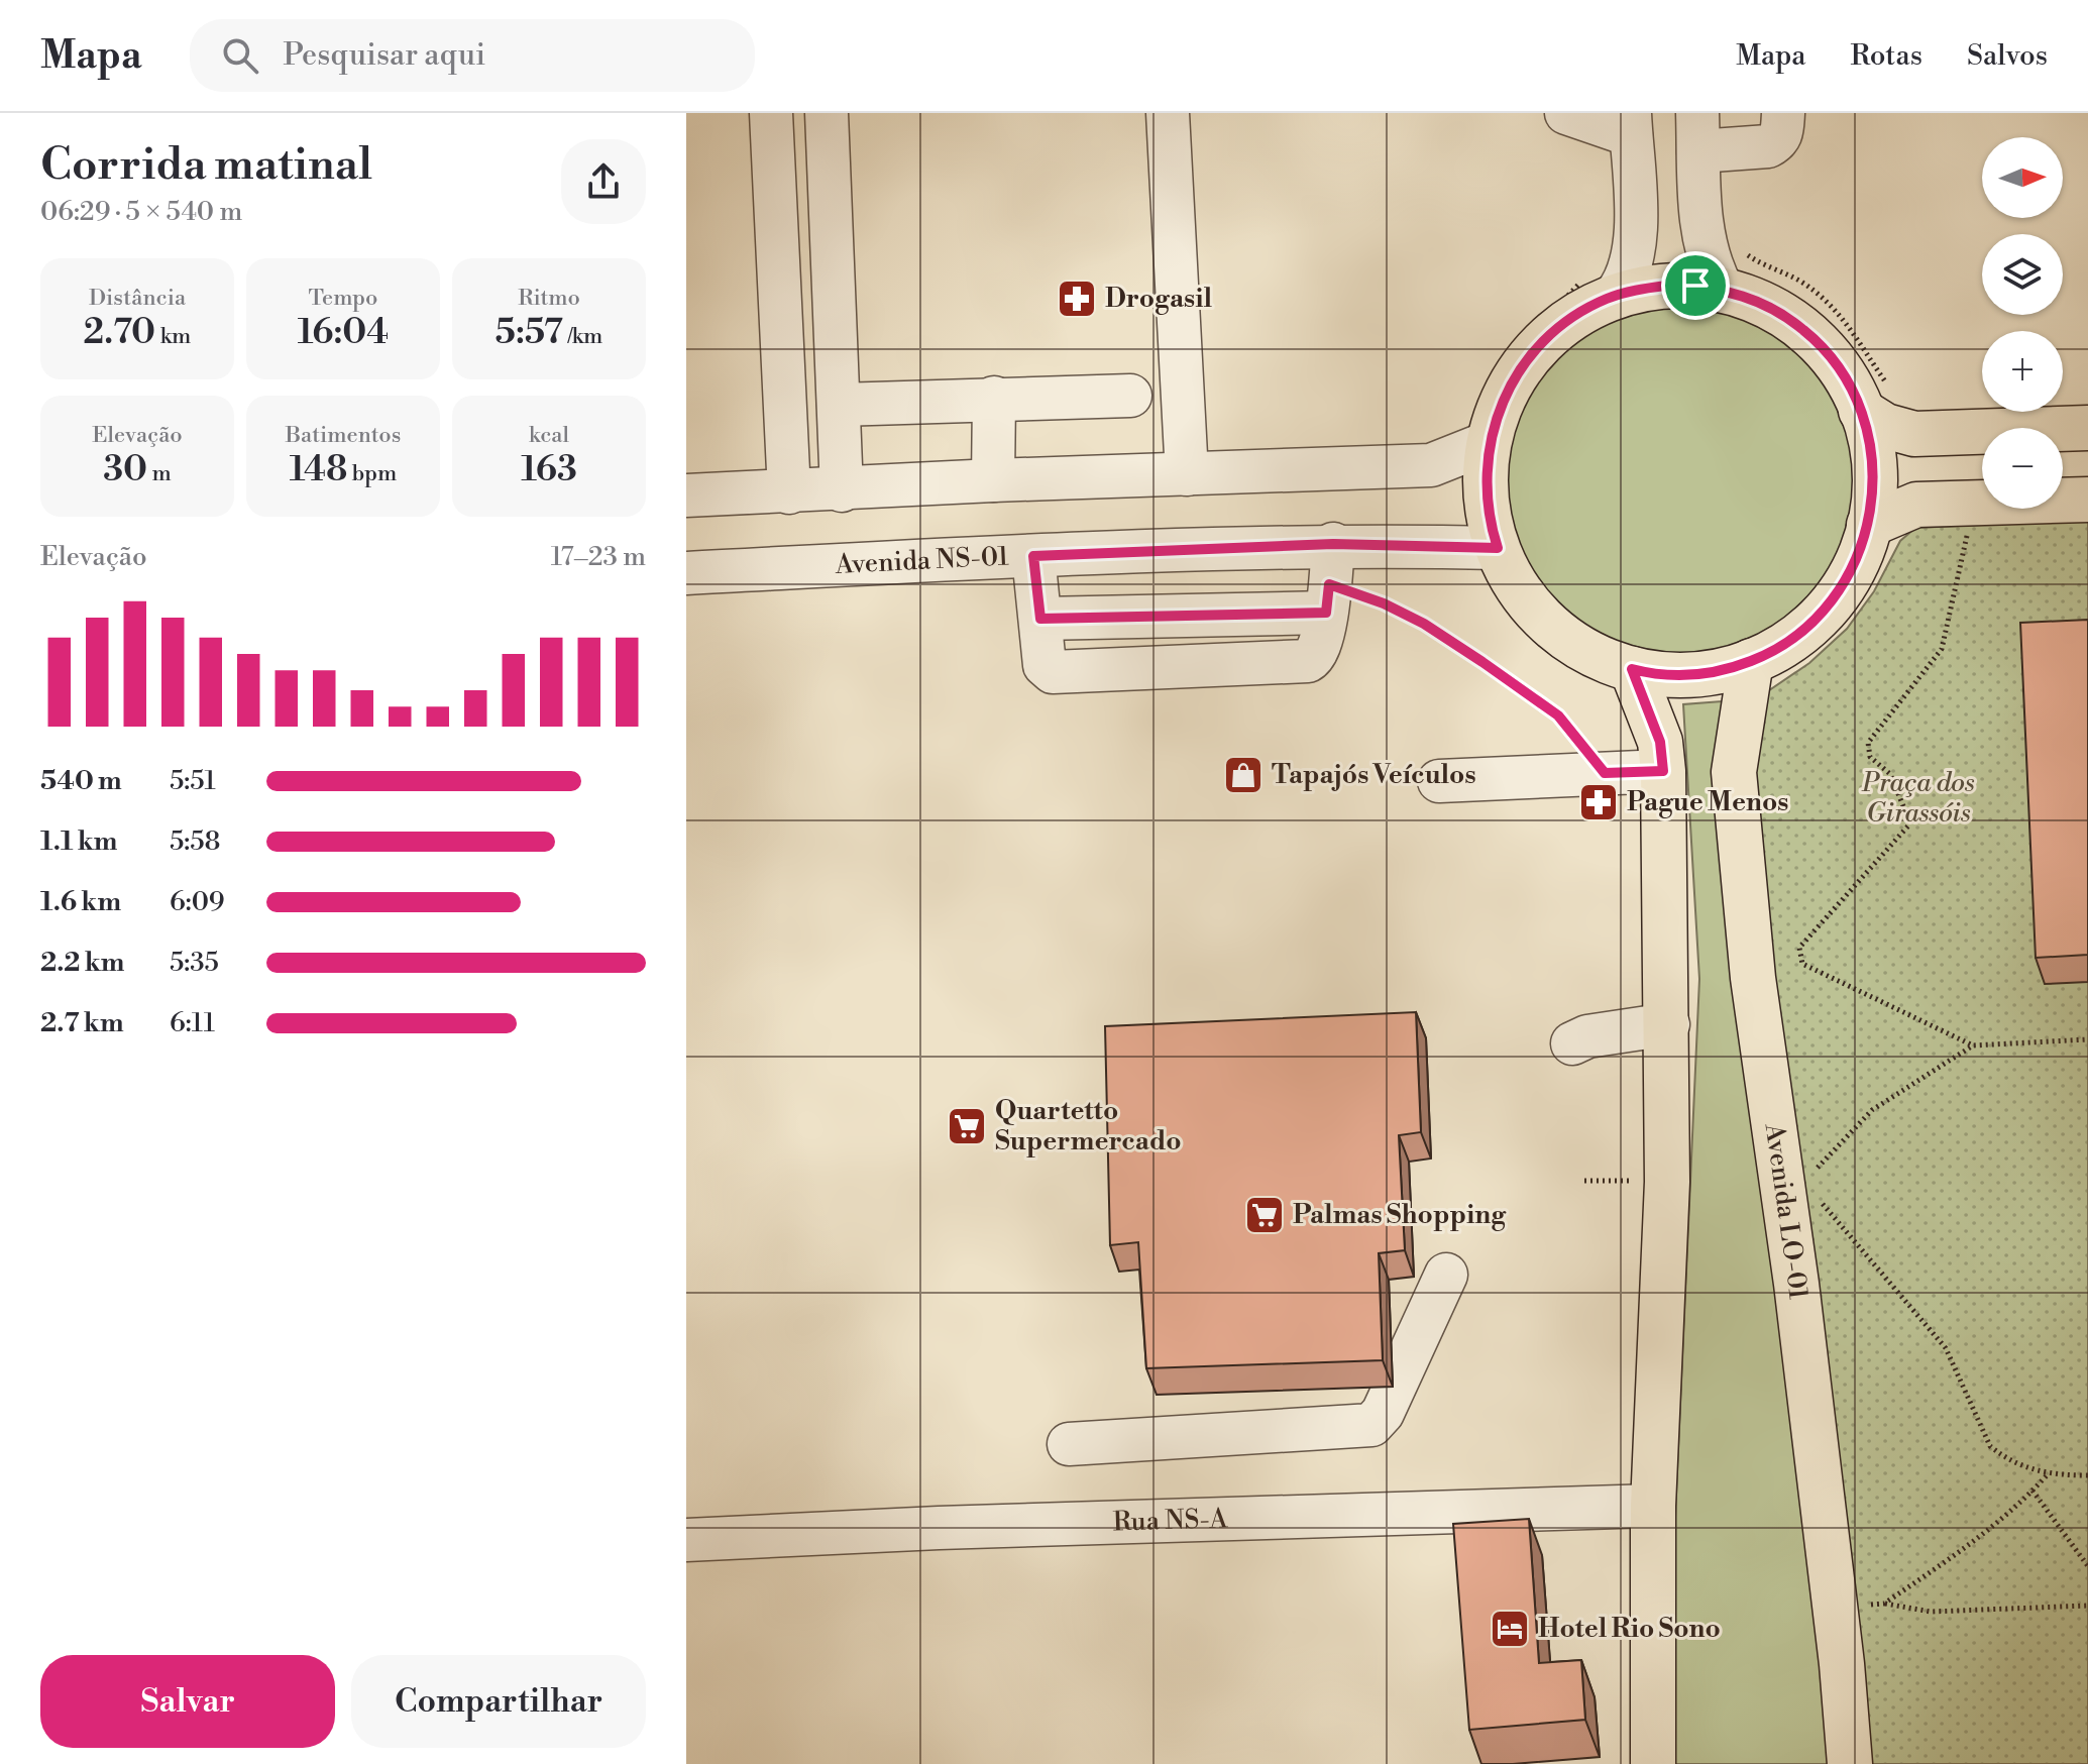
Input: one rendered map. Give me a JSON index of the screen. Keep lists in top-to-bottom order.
{
  "streets": {
    "main road": ["Avenida LO-01"],
    "street": ["Avenida NS-01", "Rua NS-A"]
  },
  "parks": ["Praça dos Girassóis"],
  "places": {
    "pharmacy": ["Drogasil", "Pague Menos"],
    "shop": ["Tapajós Veículos"],
    "supermarket": ["Quartetto Supermercado", "Palmas Shopping"],
    "hotel": ["Hotel Rio Sono"]
  },
  "north": "right",
  "page": {
    "header": "Mapa",
    "search": "Pesquisar aqui",
    "nav": ["Mapa", "Rotas", "Salvos"],
    "heading": ["Corrida matinal", "06:29 · 5 × 540 m"],
    "map_buttons": ["+", "−"],
    "stats": [
      ["Distância", "2.70 km"],
      ["Tempo", "16:04"],
      ["Ritmo", "5:57 /km"],
      ["Elevação", "30 m"],
      ["Batimentos", "148 bpm"],
      ["kcal", "163"]
    ],
    "chart": ["Elevação", "17–23 m"],
    "list": [
      {
        "name": "540 m",
        "note": "5:51"
      },
      {
        "name": "1.1 km",
        "note": "5:58"
      },
      {
        "name": "1.6 km",
        "note": "6:09"
      },
      {
        "name": "2.2 km",
        "note": "5:35"
      },
      {
        "name": "2.7 km",
        "note": "6:11"
      }
    ],
    "buttons": ["Salvar", "Compartilhar"]
  }
}
